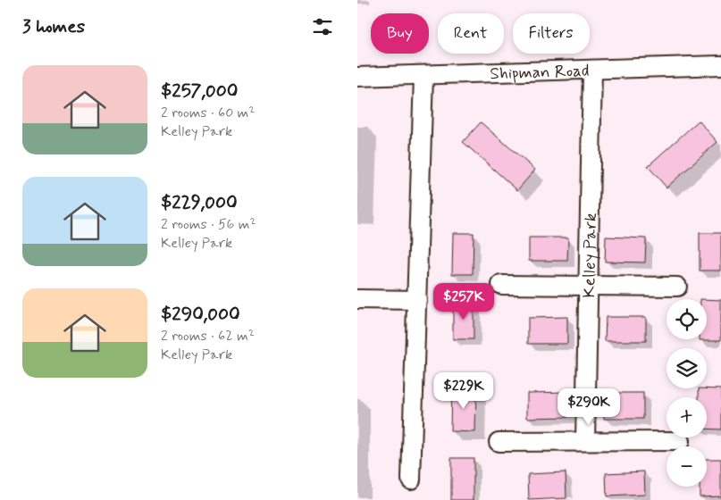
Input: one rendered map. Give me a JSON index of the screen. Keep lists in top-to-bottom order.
{
  "streets": {
    "street": ["Shipman Road", "Kelley Park"]
  },
  "crossings": [
    ["Shipman Road", "Kelley Park"]
  ],
  "page": {
    "heading": "3 homes",
    "chip": ["Buy", "Rent", "Filters"],
    "list": [
      {
        "name": "$257,000",
        "note": "2 rooms · 60 m² · Kelley Park"
      },
      {
        "name": "$229,000",
        "note": "2 rooms · 56 m² · Kelley Park"
      },
      {
        "name": "$290,000",
        "note": "2 rooms · 62 m² · Kelley Park"
      }
    ],
    "price": ["$257K", "$229K", "$290K"],
    "map_buttons": ["+", "−"]
  }
}
